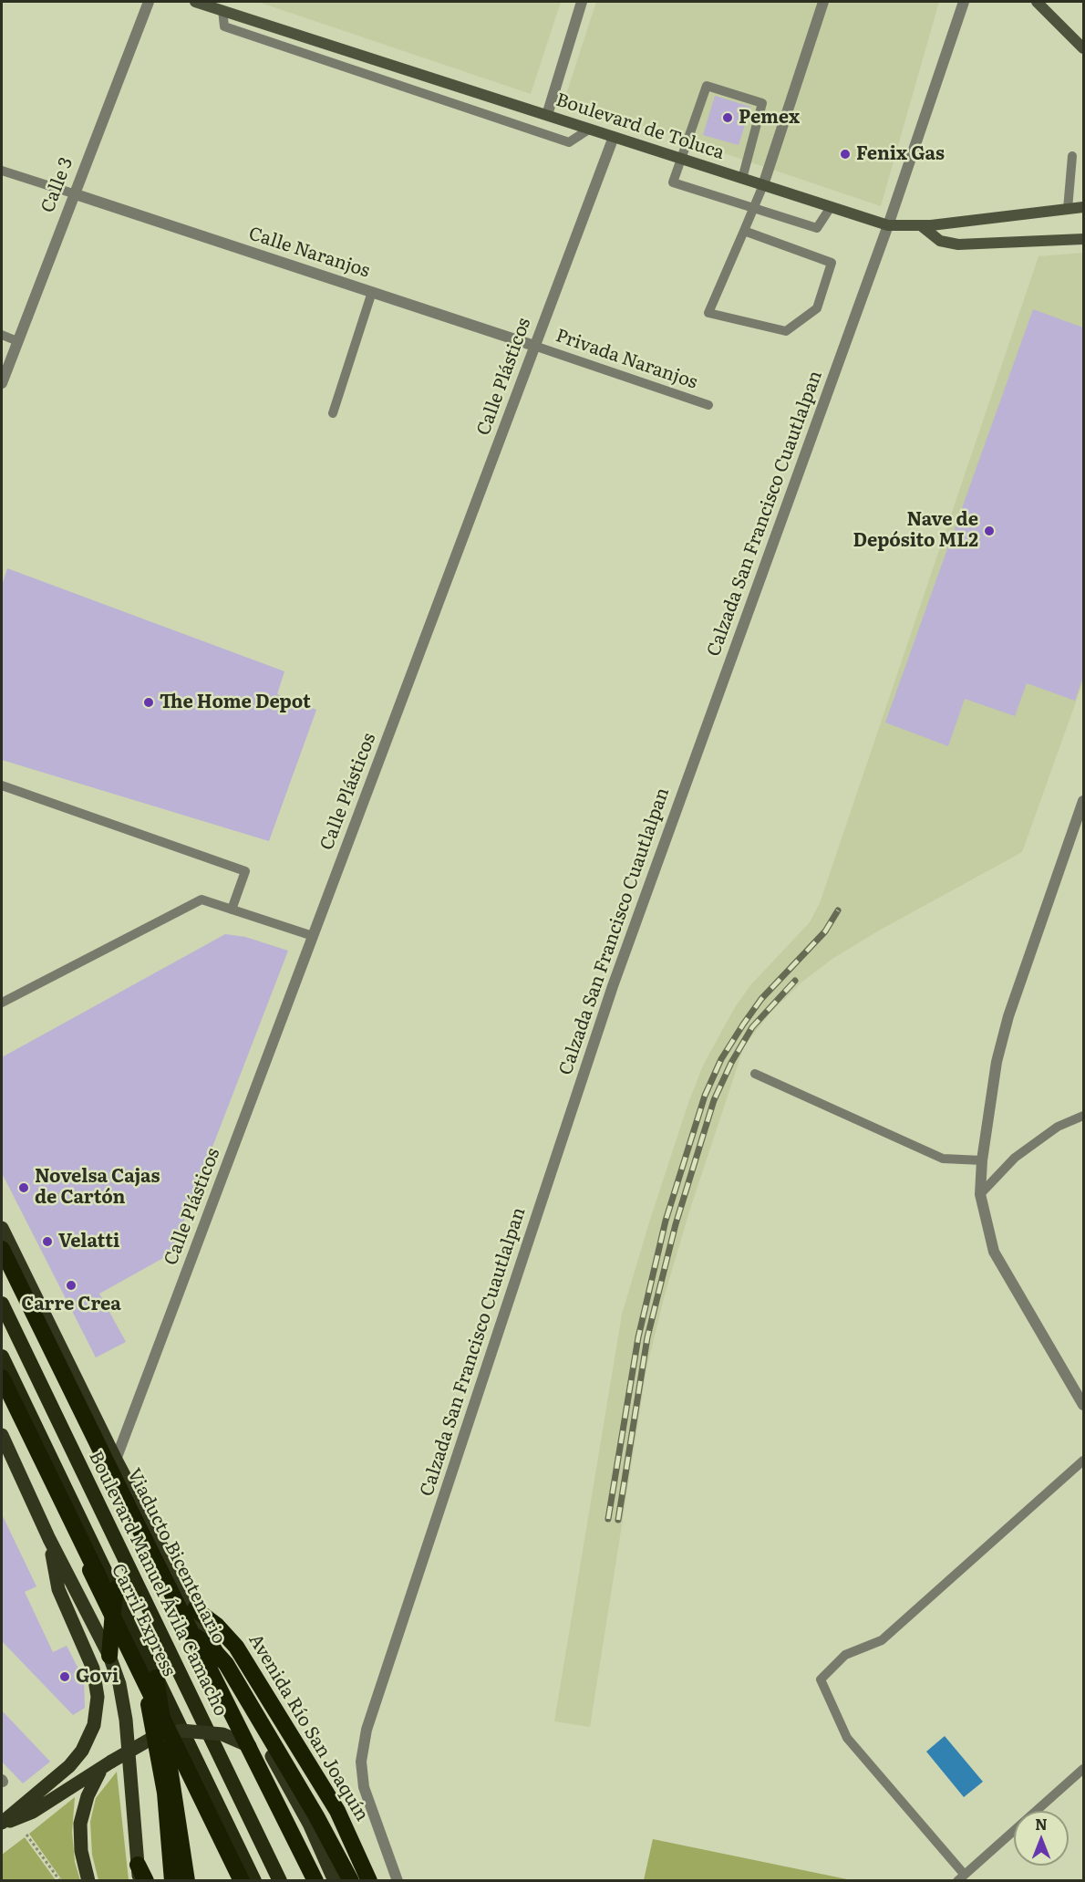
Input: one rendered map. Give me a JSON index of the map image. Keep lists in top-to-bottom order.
{
  "streets": {
    "highway": [
      "Viaducto Bicentenario",
      "Boulevard Manuel Ávila Camacho",
      "Carril Express",
      "Avenida Río San Joaquín"
    ],
    "main road": ["Boulevard de Toluca"],
    "street": [
      "Calle 3",
      "Calle Naranjos",
      "Calle Plásticos",
      "Calzada San Francisco Cuautlalpan"
    ],
    "lane": ["Privada Naranjos"]
  },
  "crossings": [
    ["Boulevard de Toluca", "Calle Plásticos"],
    ["Boulevard de Toluca", "Calzada San Francisco Cuautlalpan"],
    ["Calle 3", "Calle Naranjos"],
    ["Calle Naranjos", "Privada Naranjos"],
    ["Calle Naranjos", "Calle Plásticos"],
    ["Privada Naranjos", "Calle Plásticos"],
    ["Calle Plásticos", "Boulevard Manuel Ávila Camacho"],
    ["Boulevard Manuel Ávila Camacho", "Avenida Río San Joaquín"]
  ],
  "places": [
    "Pemex",
    "Fenix Gas",
    "Nave de Depósito ML2",
    "The Home Depot",
    "Novelsa Cajas de Cartón",
    "Velatti",
    "Carre Crea",
    "Govi"
  ],
  "north": "top"
}
